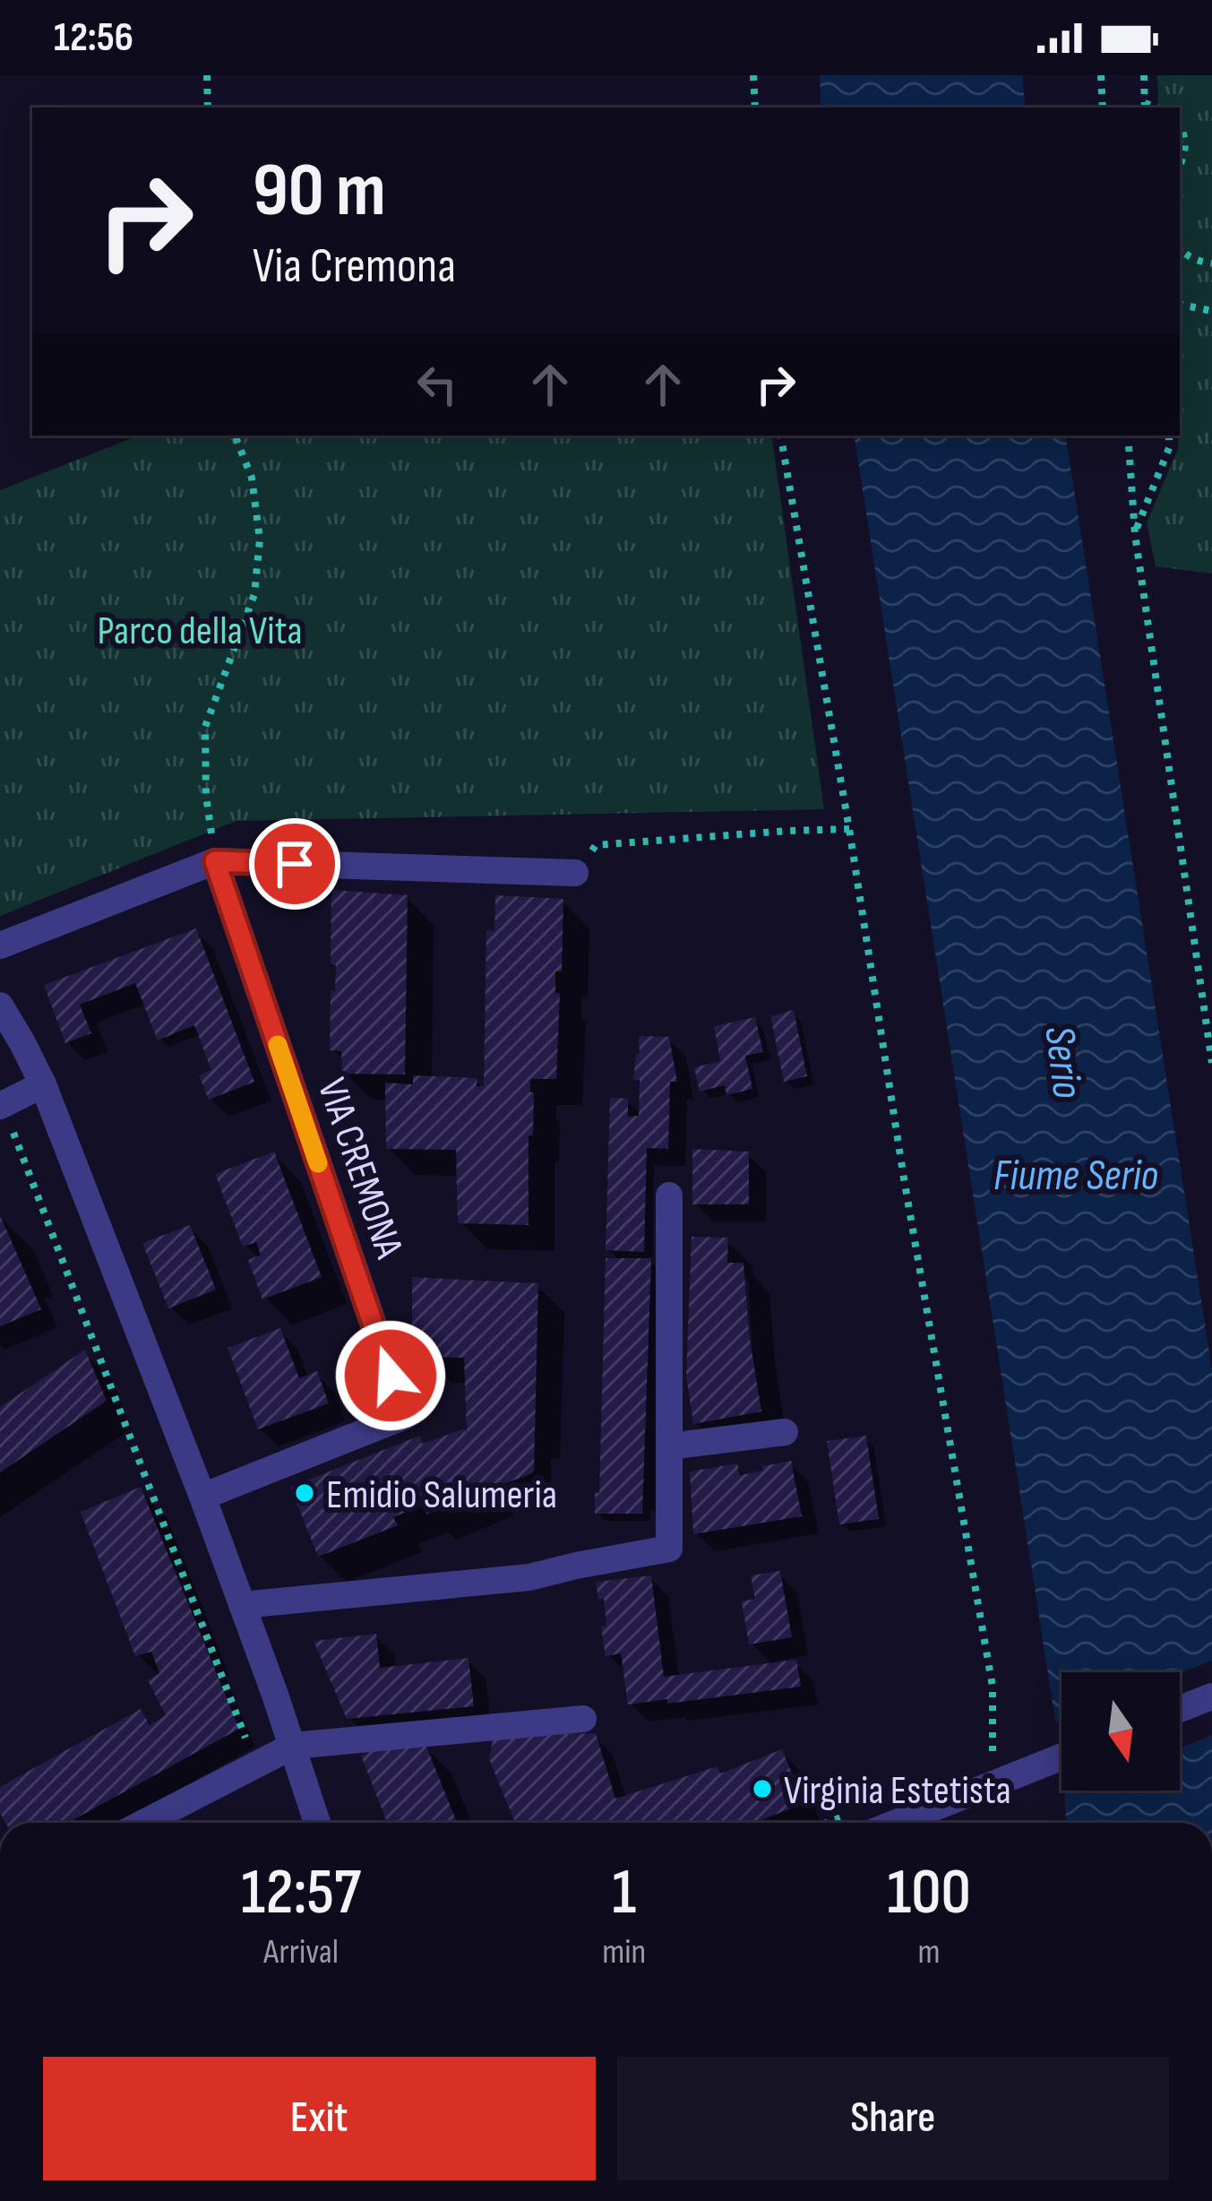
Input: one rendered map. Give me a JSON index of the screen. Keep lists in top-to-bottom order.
{
  "streets": {
    "street": ["VIA CREMONA"]
  },
  "water": ["Serio", "Fiume Serio"],
  "parks": ["Parco della Vita"],
  "places": ["Emidio Salumeria", "Virginia Estetista"],
  "north": "bottom",
  "page": {
    "status": "12:56",
    "turn": ["90 m", "Via Cremona"],
    "eta": [
      "12:57",
      "Arrival",
      "1",
      "min",
      "100",
      "m"
    ],
    "buttons": ["Exit", "Share"]
  }
}
